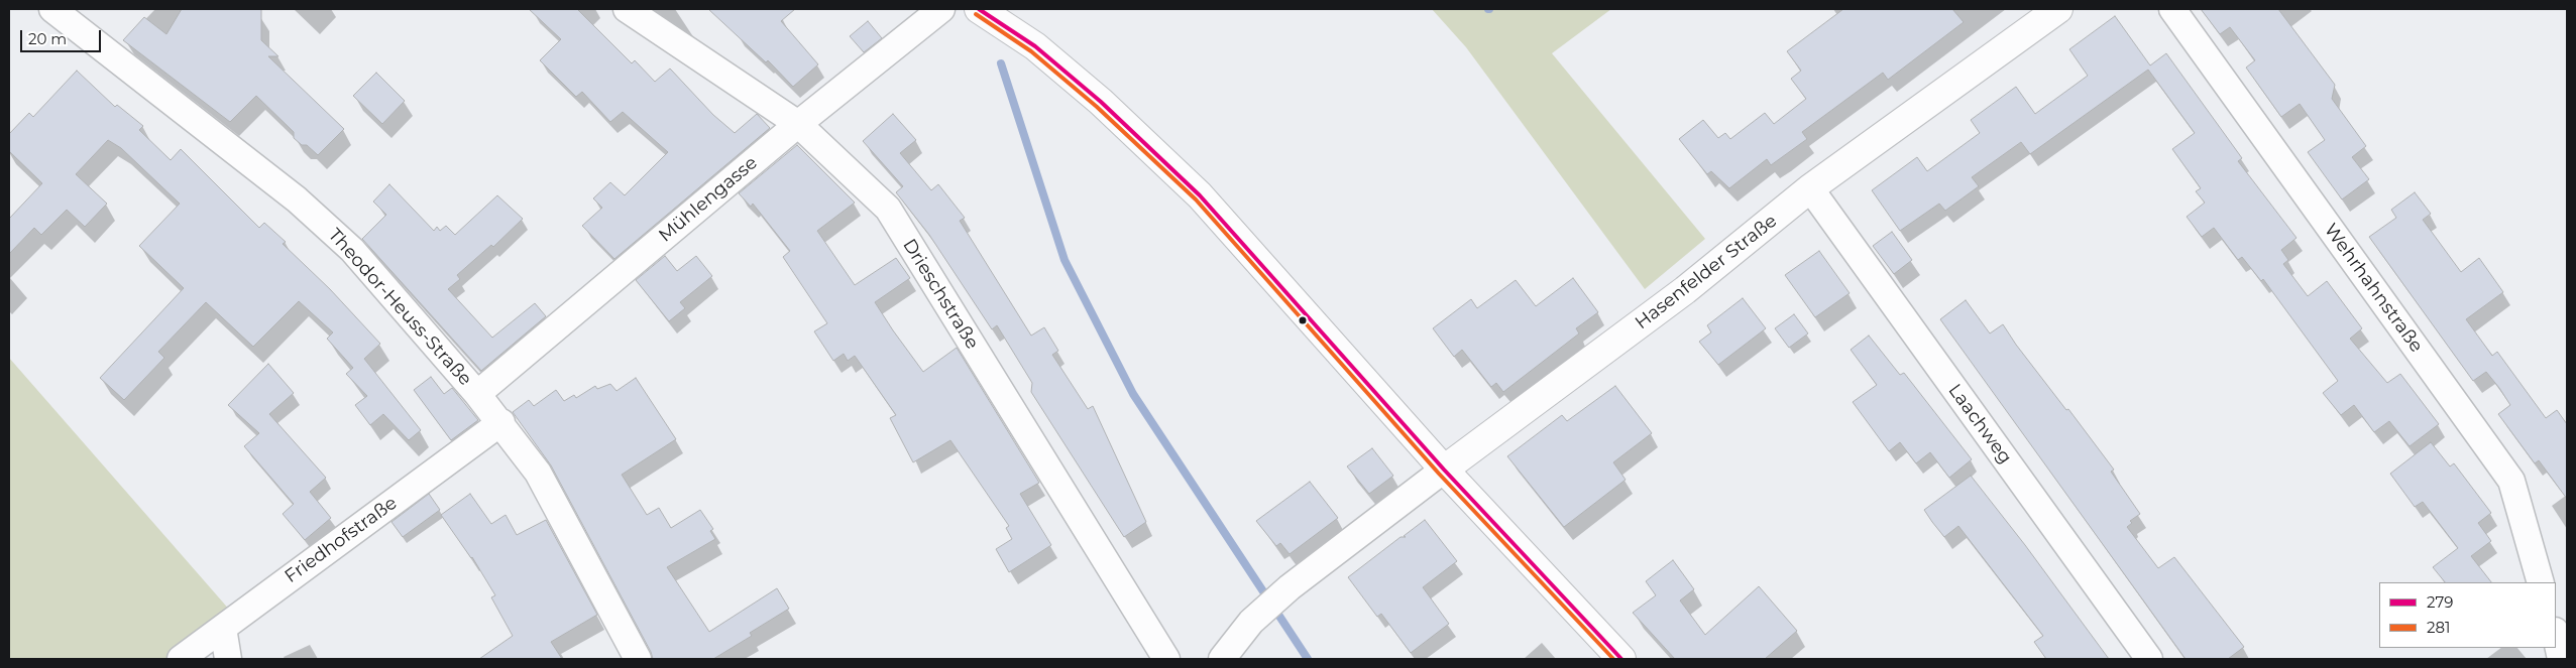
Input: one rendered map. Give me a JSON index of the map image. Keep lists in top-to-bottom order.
{
  "streets": {
    "street": [
      "Mühlengasse",
      "Hasenfelder Straße",
      "Wehrhahnstraße",
      "Drieschstraße",
      "Theodor-Heuss-Straße",
      "Laachweg",
      "Friedhofstraße"
    ]
  },
  "crossings": [
    ["Mühlengasse", "Drieschstraße"],
    ["Mühlengasse", "Theodor-Heuss-Straße"],
    ["Hasenfelder Straße", "Laachweg"],
    ["Theodor-Heuss-Straße", "Friedhofstraße"]
  ],
  "lines": ["transit line 279", "transit line 281"],
  "legend": ["279", "281"],
  "scale_bar": "20 m"
}
